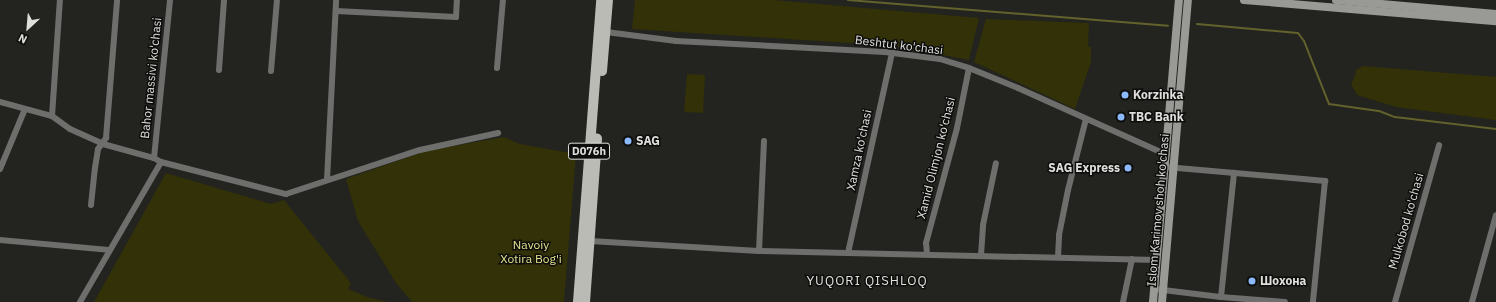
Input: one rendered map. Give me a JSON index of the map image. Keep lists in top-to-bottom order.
{
  "streets": {
    "main road": ["D076h", "Islom Karimov shoh ko'chasi"],
    "street": [
      "Beshtut ko'chasi",
      "Bahor massivi ko'chasi",
      "Xamza ko'chasi",
      "Xamid Olimjon ko'chasi",
      "Mulkobod ko'chasi"
    ]
  },
  "crossings": [
    ["Beshtut ko'chasi", "Xamza ko'chasi"],
    ["Beshtut ko'chasi", "D076h"],
    ["Beshtut ko'chasi", "Xamid Olimjon ko'chasi"],
    ["Beshtut ko'chasi", "Islom Karimov shoh ko'chasi"]
  ],
  "districts": ["YUQORI QISHLOQ"],
  "parks": ["Navoiy Xotira Bog'i"],
  "places": [
    "Korzinka",
    "TBC Bank",
    "SAG",
    "SAG Express",
    "Шохона"
  ],
  "north": "bottom left"
}
